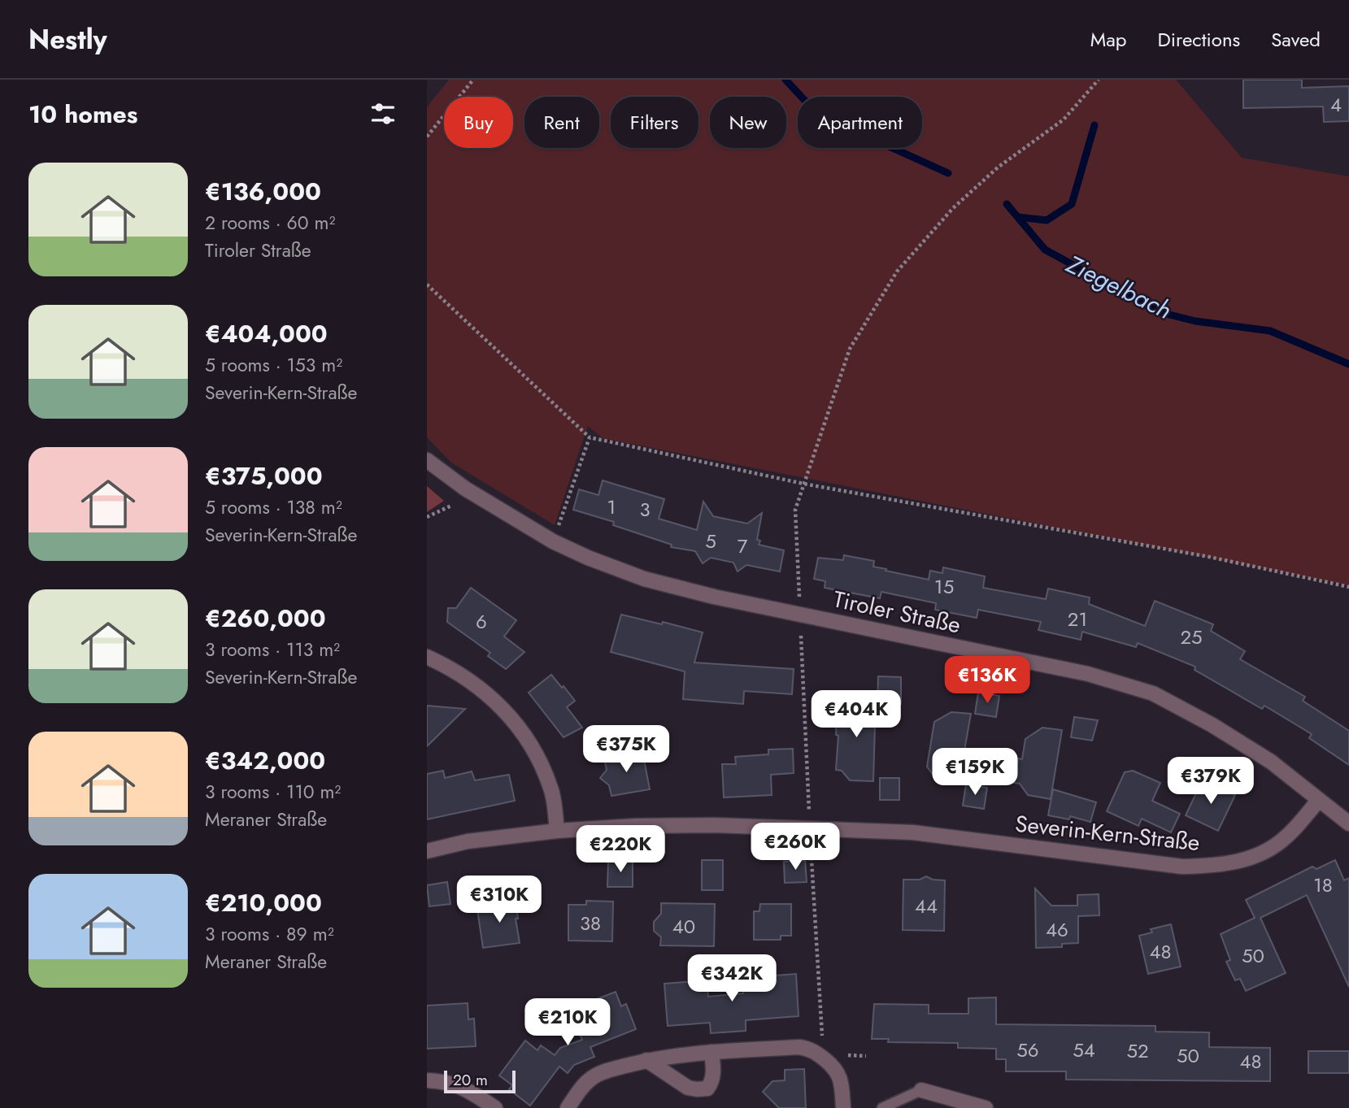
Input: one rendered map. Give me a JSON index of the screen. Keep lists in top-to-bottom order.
{
  "streets": {
    "street": ["Tiroler Straße", "Severin-Kern-Straße"]
  },
  "crossings": [
    ["Tiroler Straße", "Severin-Kern-Straße"]
  ],
  "water": ["Ziegelbach"],
  "house_numbers": [
    "4",
    "1",
    "3",
    "5",
    "7",
    "15",
    "21",
    "6",
    "25",
    "18",
    "44",
    "38",
    "40",
    "46",
    "48",
    "50",
    "56",
    "54",
    "52",
    "50",
    "48"
  ],
  "scale_bar": "20 m",
  "page": {
    "header": "Nestly",
    "nav": ["Map", "Directions", "Saved"],
    "heading": "10 homes",
    "chip": [
      "Buy",
      "Rent",
      "Filters",
      "New",
      "Apartment"
    ],
    "list": [
      {
        "name": "€136,000",
        "note": "2 rooms · 60 m² · Tiroler Straße"
      },
      {
        "name": "€404,000",
        "note": "5 rooms · 153 m² · Severin-Kern-Straße"
      },
      {
        "name": "€375,000",
        "note": "5 rooms · 138 m² · Severin-Kern-Straße"
      },
      {
        "name": "€260,000",
        "note": "3 rooms · 113 m² · Severin-Kern-Straße"
      },
      {
        "name": "€342,000",
        "note": "3 rooms · 110 m² · Meraner Straße"
      },
      {
        "name": "€210,000",
        "note": "3 rooms · 89 m² · Meraner Straße"
      }
    ],
    "price": [
      "€136K",
      "€404K",
      "€375K",
      "€159K",
      "€379K",
      "€260K",
      "€220K",
      "€310K",
      "€342K",
      "€210K"
    ],
    "scale": "20 m"
  }
}
